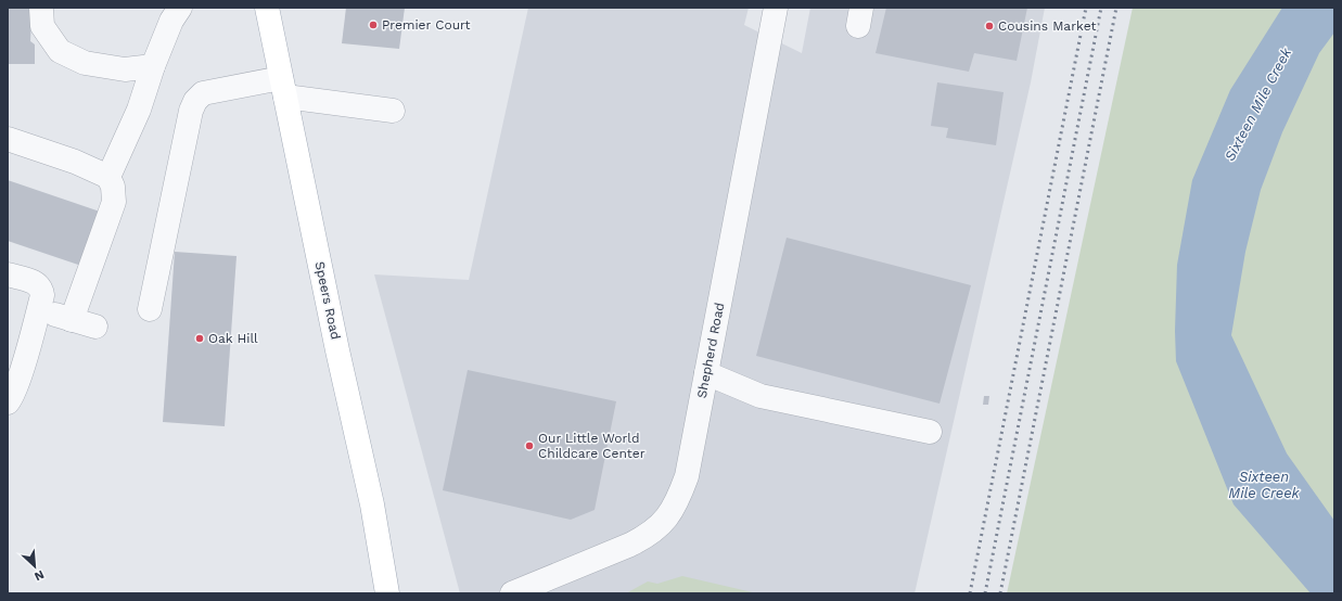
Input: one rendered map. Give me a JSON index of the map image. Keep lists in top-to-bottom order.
{
  "streets": {
    "main road": ["Speers Road"],
    "street": ["Shepherd Road"]
  },
  "water": ["Sixteen Mile Creek"],
  "places": [
    "Premier Court",
    "Cousins Market",
    "Oak Hill",
    "Our Little World Childcare Center"
  ],
  "north": "bottom right"
}
